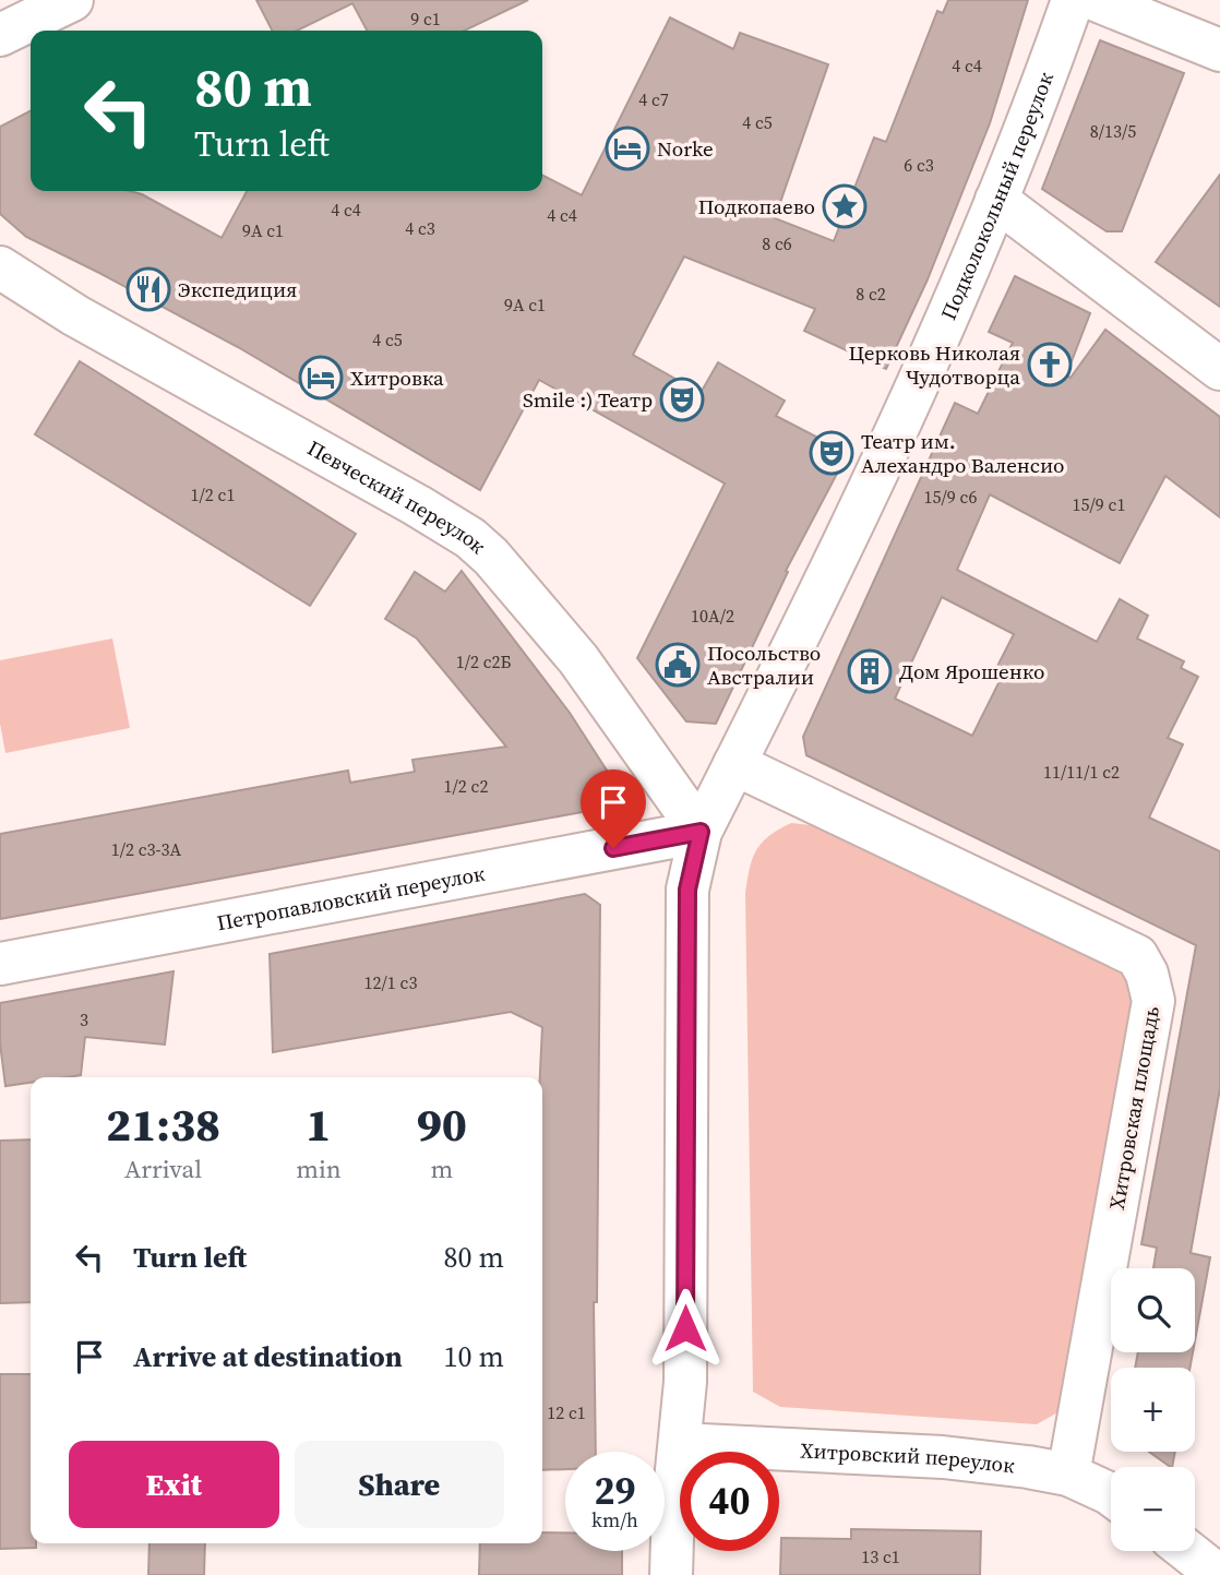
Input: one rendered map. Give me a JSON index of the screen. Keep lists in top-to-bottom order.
{
  "streets": {
    "street": [
      "Подколокольный переулок",
      "Певческий переулок",
      "Петропавловский переулок",
      "Хитровская площадь",
      "Хитровский переулок"
    ]
  },
  "crossings": [
    ["Подколокольный переулок", "Певческий переулок"],
    ["Подколокольный переулок", "Петропавловский переулок"],
    ["Подколокольный переулок", "Хитровская площадь"],
    ["Подколокольный переулок", "Хитровский переулок"],
    ["Певческий переулок", "Петропавловский переулок"],
    ["Хитровская площадь", "Хитровский переулок"]
  ],
  "places": {
    "hotel": ["Norke", "Хитровка"],
    "place": ["Подкопаево"],
    "restaurant": ["Экспедиция"],
    "church": ["Церковь Николая Чудотворца"],
    "theatre": ["Smile :) Театр", "Театр им. Алехандро Валенсио"],
    "public building": ["Посольство Австралии"],
    "building": ["Дом Ярошенко"]
  },
  "house_numbers": [
    "9 с1",
    "4 с4",
    "4 с7",
    "4 с5",
    "8/13/5",
    "6 с3",
    "4 с4",
    "4 с4",
    "4 с3",
    "9А с1",
    "8 с6",
    "8 с2",
    "9А с1",
    "4 с5",
    "1/2 с1",
    "15/9 с6",
    "15/9 с1",
    "10А/2",
    "1/2 с2Б",
    "11/11/1 с2",
    "1/2 с2",
    "1/2 с3-3А",
    "12/1 с3",
    "3",
    "12 с1",
    "13 с1"
  ],
  "page": {
    "turn": ["80 m", "Turn left"],
    "eta": [
      "21:38",
      "Arrival",
      "1",
      "min",
      "90",
      "m"
    ],
    "list": [
      {
        "name": "Turn left",
        "value": "80 m"
      },
      {
        "name": "Arrive at destination",
        "value": "10 m"
      }
    ],
    "map_buttons": ["+", "−"],
    "buttons": ["Exit", "Share"],
    "speed": "29 km/h",
    "limit": "40"
  }
}
